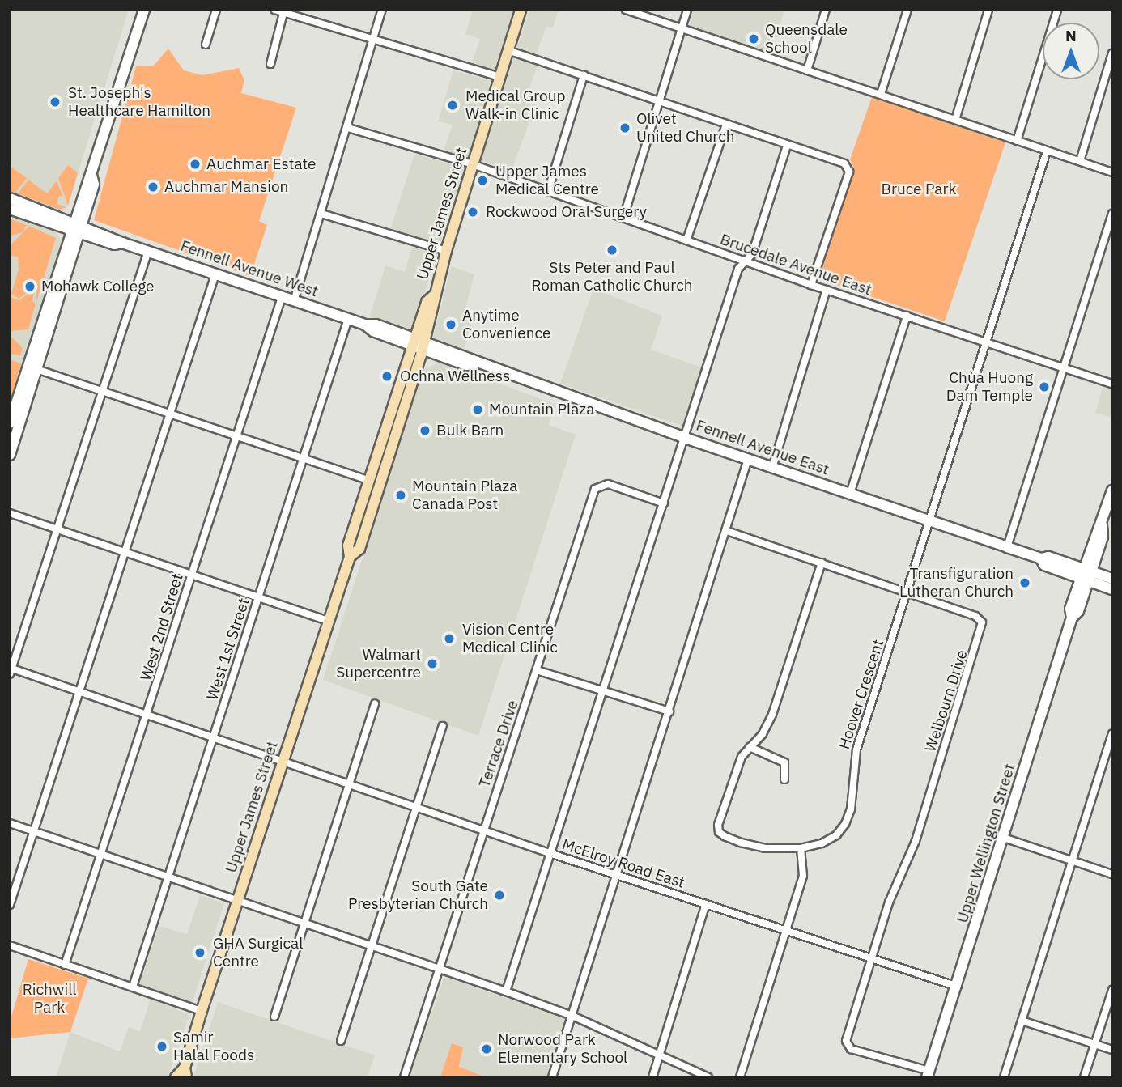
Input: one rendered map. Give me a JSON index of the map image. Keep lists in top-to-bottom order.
{
  "streets": {
    "main road": [
      "Upper James Street",
      "Fennell Avenue West",
      "Fennell Avenue East",
      "Upper Wellington Street"
    ],
    "street": [
      "Brucedale Avenue East",
      "West 2nd Street",
      "West 1st Street",
      "Hoover Crescent",
      "Welbourn Drive",
      "Terrace Drive",
      "McElroy Road East"
    ]
  },
  "crossings": [
    ["Upper James Street", "Brucedale Avenue East"],
    ["Upper James Street", "Fennell Avenue West"],
    ["Upper James Street", "Fennell Avenue East"],
    ["Upper James Street", "McElroy Road East"],
    ["Brucedale Avenue East", "Hoover Crescent"],
    ["Fennell Avenue West", "Fennell Avenue East"],
    ["Fennell Avenue West", "West 2nd Street"],
    ["Fennell Avenue West", "West 1st Street"],
    ["Fennell Avenue East", "Hoover Crescent"],
    ["Fennell Avenue East", "Upper Wellington Street"],
    ["West 2nd Street", "McElroy Road East"],
    ["West 1st Street", "McElroy Road East"],
    ["Hoover Crescent", "Welbourn Drive"],
    ["Welbourn Drive", "Upper Wellington Street"],
    ["Welbourn Drive", "McElroy Road East"],
    ["Terrace Drive", "McElroy Road East"],
    ["Upper Wellington Street", "McElroy Road East"]
  ],
  "parks": ["Bruce Park", "Richwill Park"],
  "places": [
    "Queensdale School",
    "St. Joseph's Healthcare Hamilton",
    "Medical Group Walk-in Clinic",
    "Olivet United Church",
    "Auchmar Estate",
    "Upper James Medical Centre",
    "Auchmar Mansion",
    "Rockwood Oral Surgery",
    "Sts Peter and Paul Roman Catholic Church",
    "Mohawk College",
    "Anytime Convenience",
    "Ochna Wellness",
    "Chùa Huong Dam Temple",
    "Mountain Plaza",
    "Bulk Barn",
    "Mountain Plaza Canada Post",
    "Transfiguration Lutheran Church",
    "Vision Centre Medical Clinic",
    "Walmart Supercentre",
    "South Gate Presbyterian Church",
    "GHA Surgical Centre",
    "Samir Halal Foods",
    "Norwood Park Elementary School"
  ],
  "north": "top"
}
